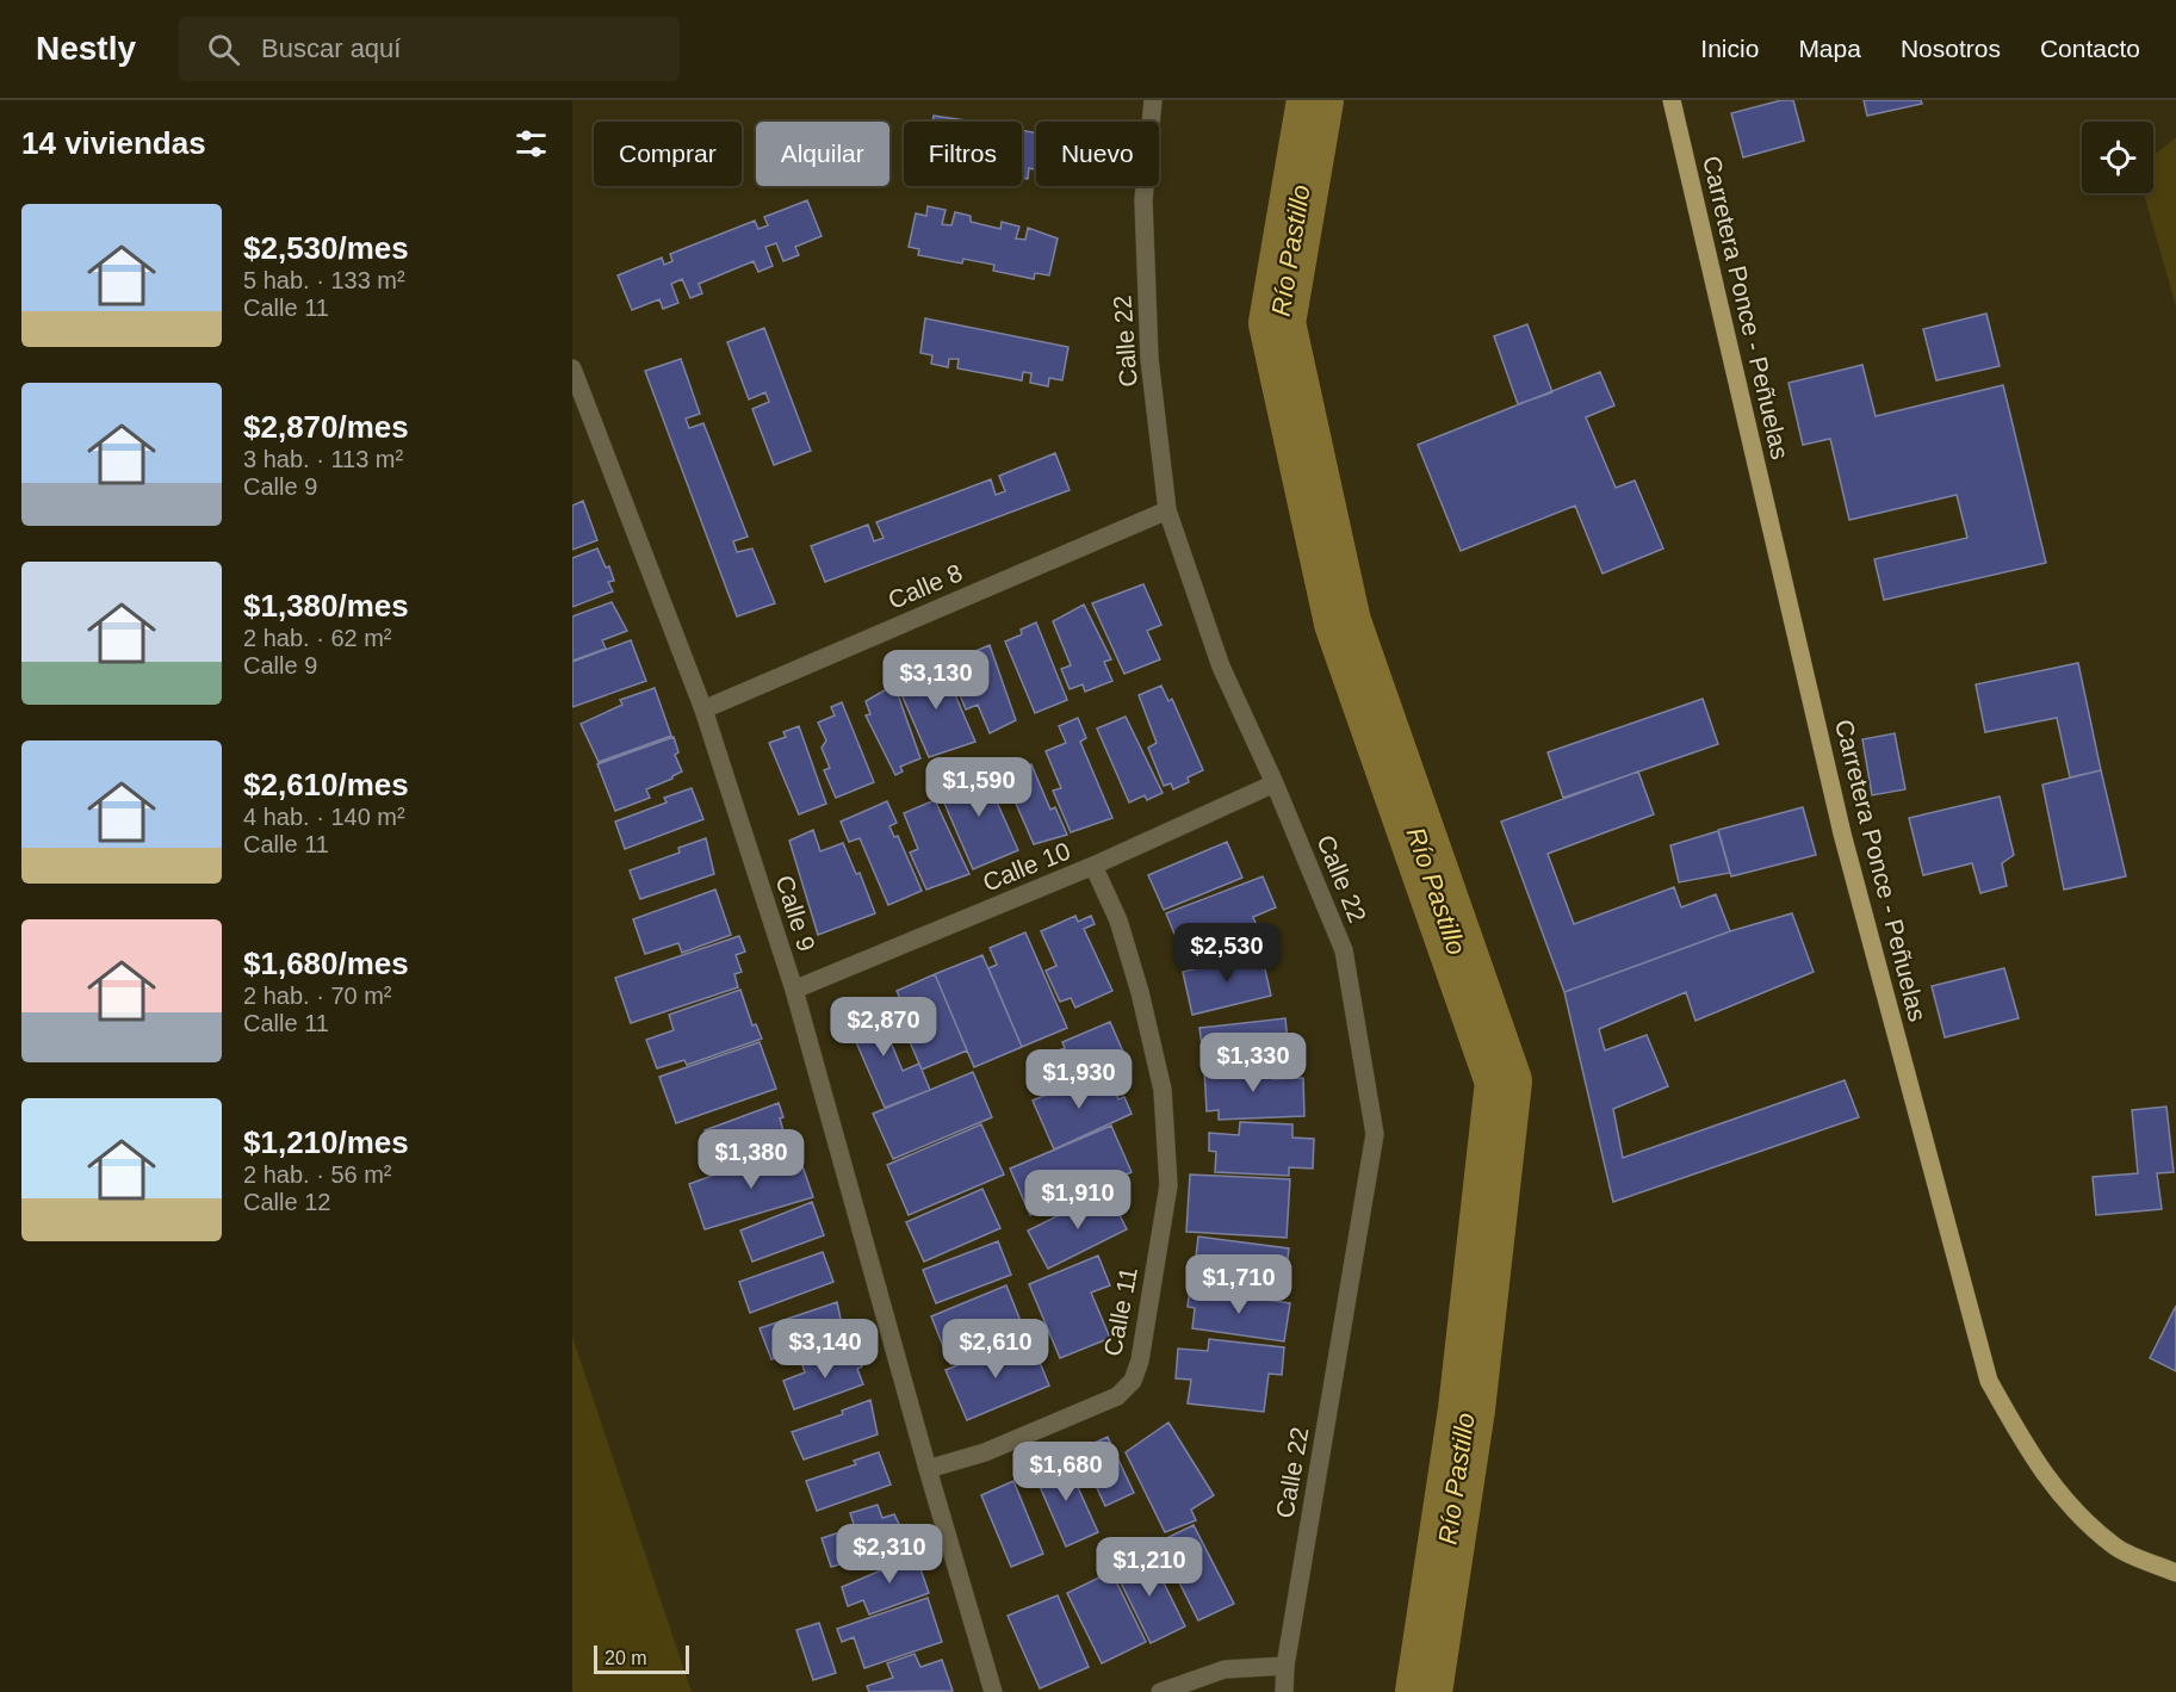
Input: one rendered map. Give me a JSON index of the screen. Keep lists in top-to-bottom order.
{
  "streets": {
    "main road": ["Carretera Ponce - Peñuelas"],
    "street": [
      "Calle 22",
      "Calle 8",
      "Calle 10",
      "Calle 9",
      "Calle 11"
    ]
  },
  "crossings": [
    ["Calle 22", "Calle 8"],
    ["Calle 22", "Calle 10"],
    ["Calle 8", "Calle 9"],
    ["Calle 10", "Calle 9"],
    ["Calle 10", "Calle 11"],
    ["Calle 9", "Calle 11"]
  ],
  "water": ["Río Pastillo"],
  "scale_bar": "20 m",
  "page": {
    "header": "Nestly",
    "search": "Buscar aquí",
    "nav": [
      "Inicio",
      "Mapa",
      "Nosotros",
      "Contacto"
    ],
    "heading": "14 viviendas",
    "chip": [
      "Comprar",
      "Alquilar",
      "Filtros",
      "Nuevo"
    ],
    "list": [
      {
        "name": "$2,530/mes",
        "note": "5 hab. · 133 m² · Calle 11"
      },
      {
        "name": "$2,870/mes",
        "note": "3 hab. · 113 m² · Calle 9"
      },
      {
        "name": "$1,380/mes",
        "note": "2 hab. · 62 m² · Calle 9"
      },
      {
        "name": "$2,610/mes",
        "note": "4 hab. · 140 m² · Calle 11"
      },
      {
        "name": "$1,680/mes",
        "note": "2 hab. · 70 m² · Calle 11"
      },
      {
        "name": "$1,210/mes",
        "note": "2 hab. · 56 m² · Calle 12"
      }
    ],
    "price": [
      "$3,130",
      "$1,590",
      "$2,530",
      "$2,870",
      "$1,330",
      "$1,930",
      "$1,380",
      "$1,910",
      "$1,710",
      "$3,140",
      "$2,610",
      "$1,680",
      "$2,310",
      "$1,210"
    ],
    "scale": "20 m"
  }
}
